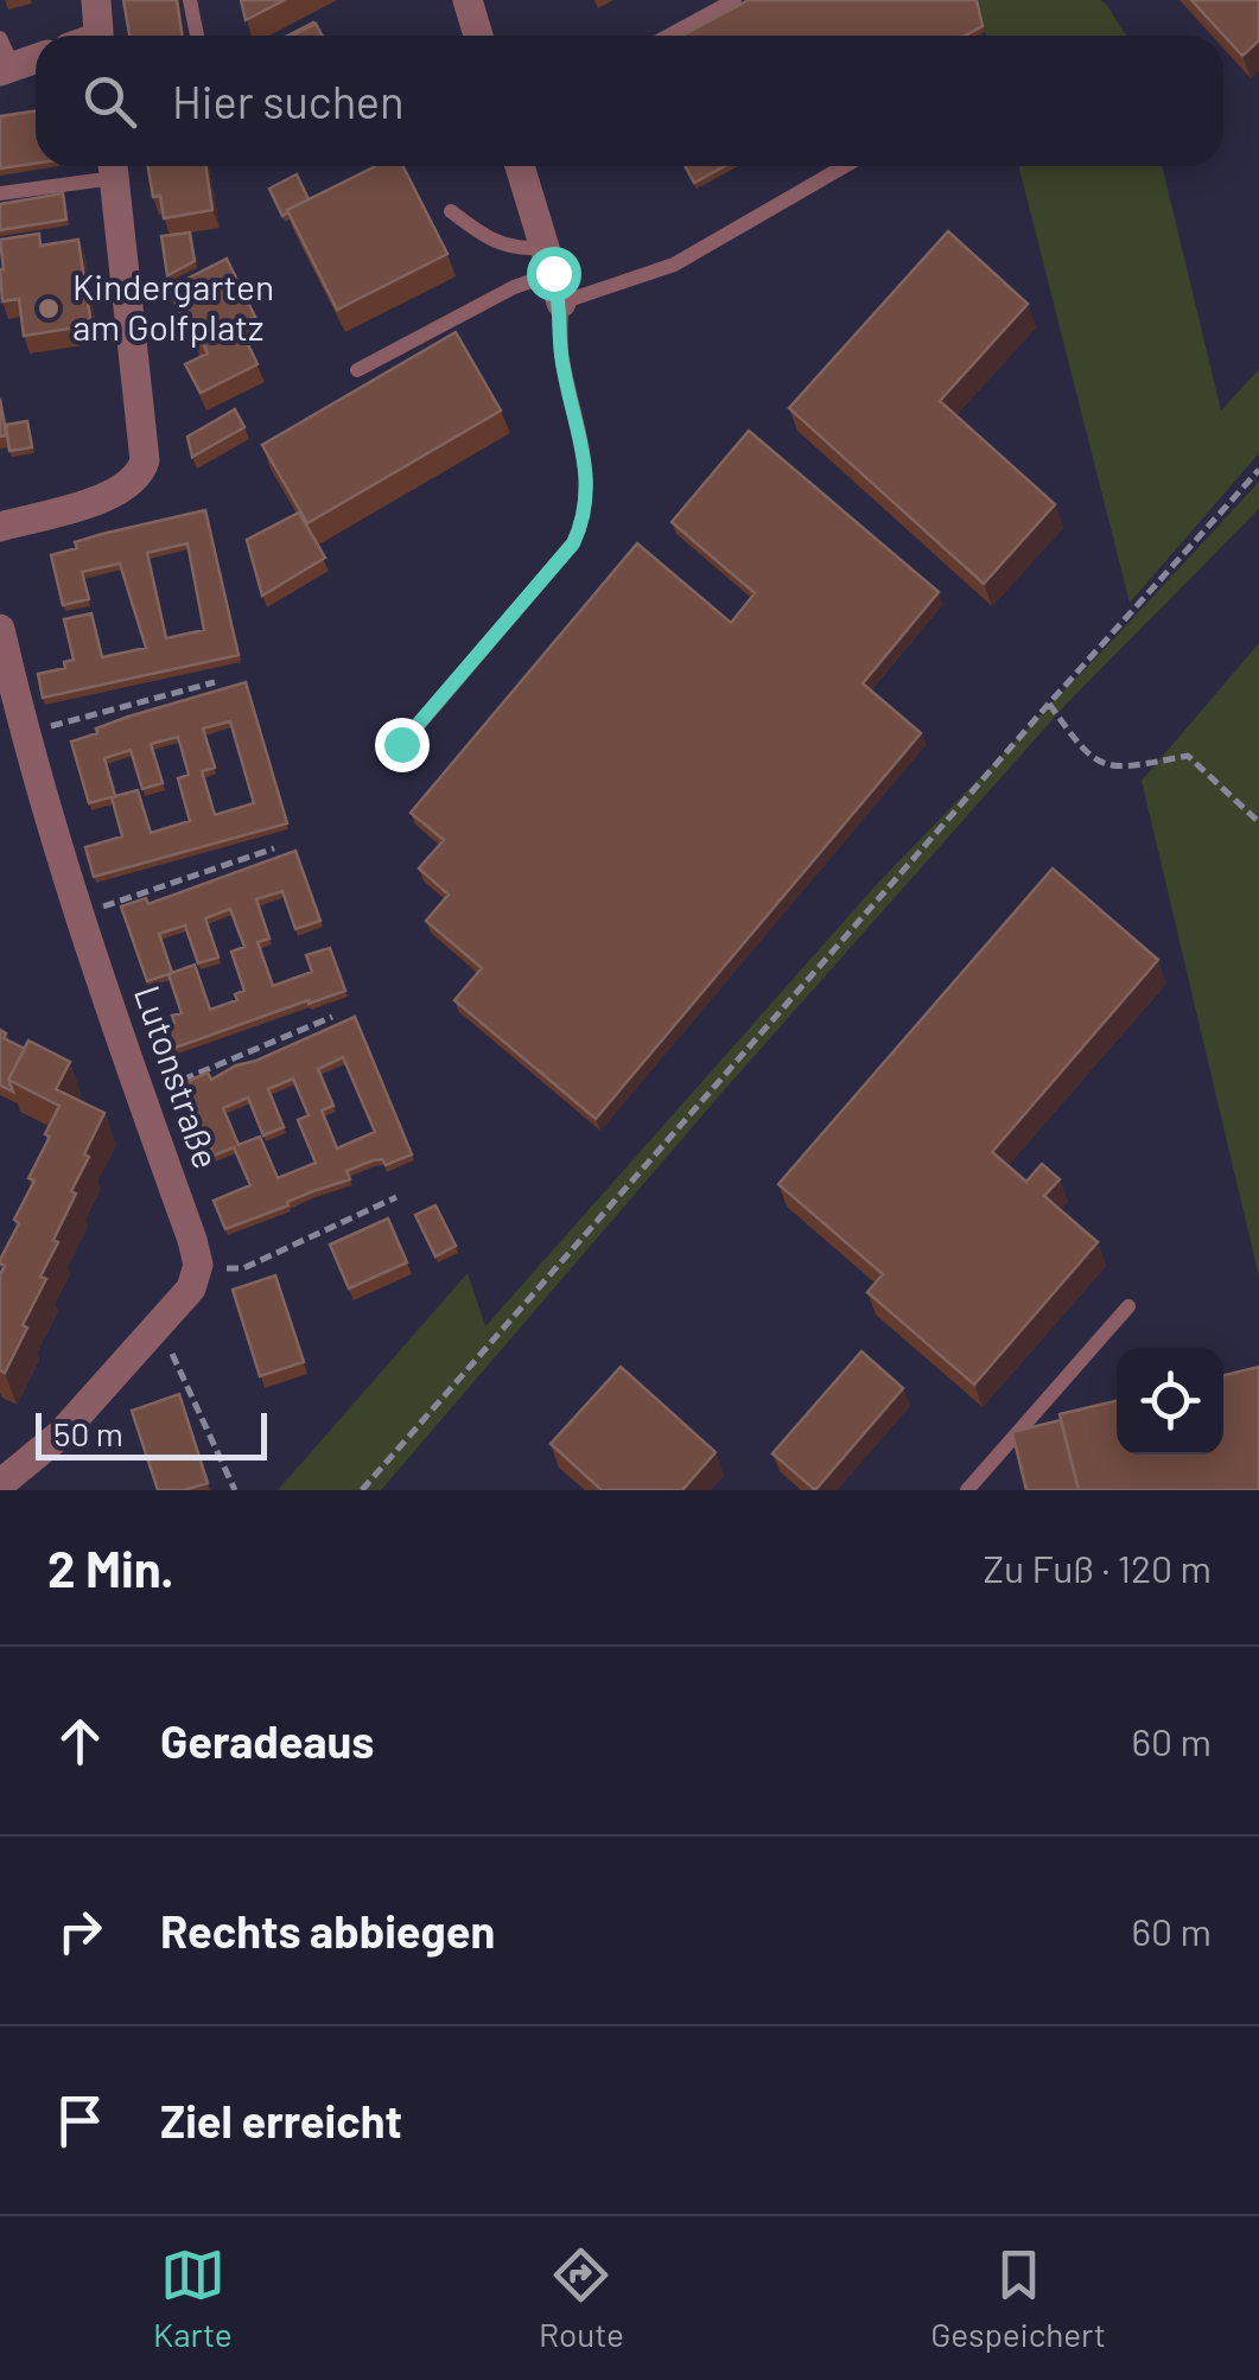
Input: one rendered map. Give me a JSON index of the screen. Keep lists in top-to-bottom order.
{
  "streets": {
    "street": ["Lutonstraße"]
  },
  "places": ["Kindergarten am Golfplatz"],
  "scale_bar": "50 m",
  "page": {
    "search": "Hier suchen",
    "scale": "50 m",
    "heading": ["2 Min.", "Zu Fuß · 120 m"],
    "list": [
      ["Geradeaus", "60 m"],
      ["Rechts abbiegen", "60 m"],
      "Ziel erreicht"
    ],
    "nav": ["Karte", "Route", "Gespeichert"]
  }
}
